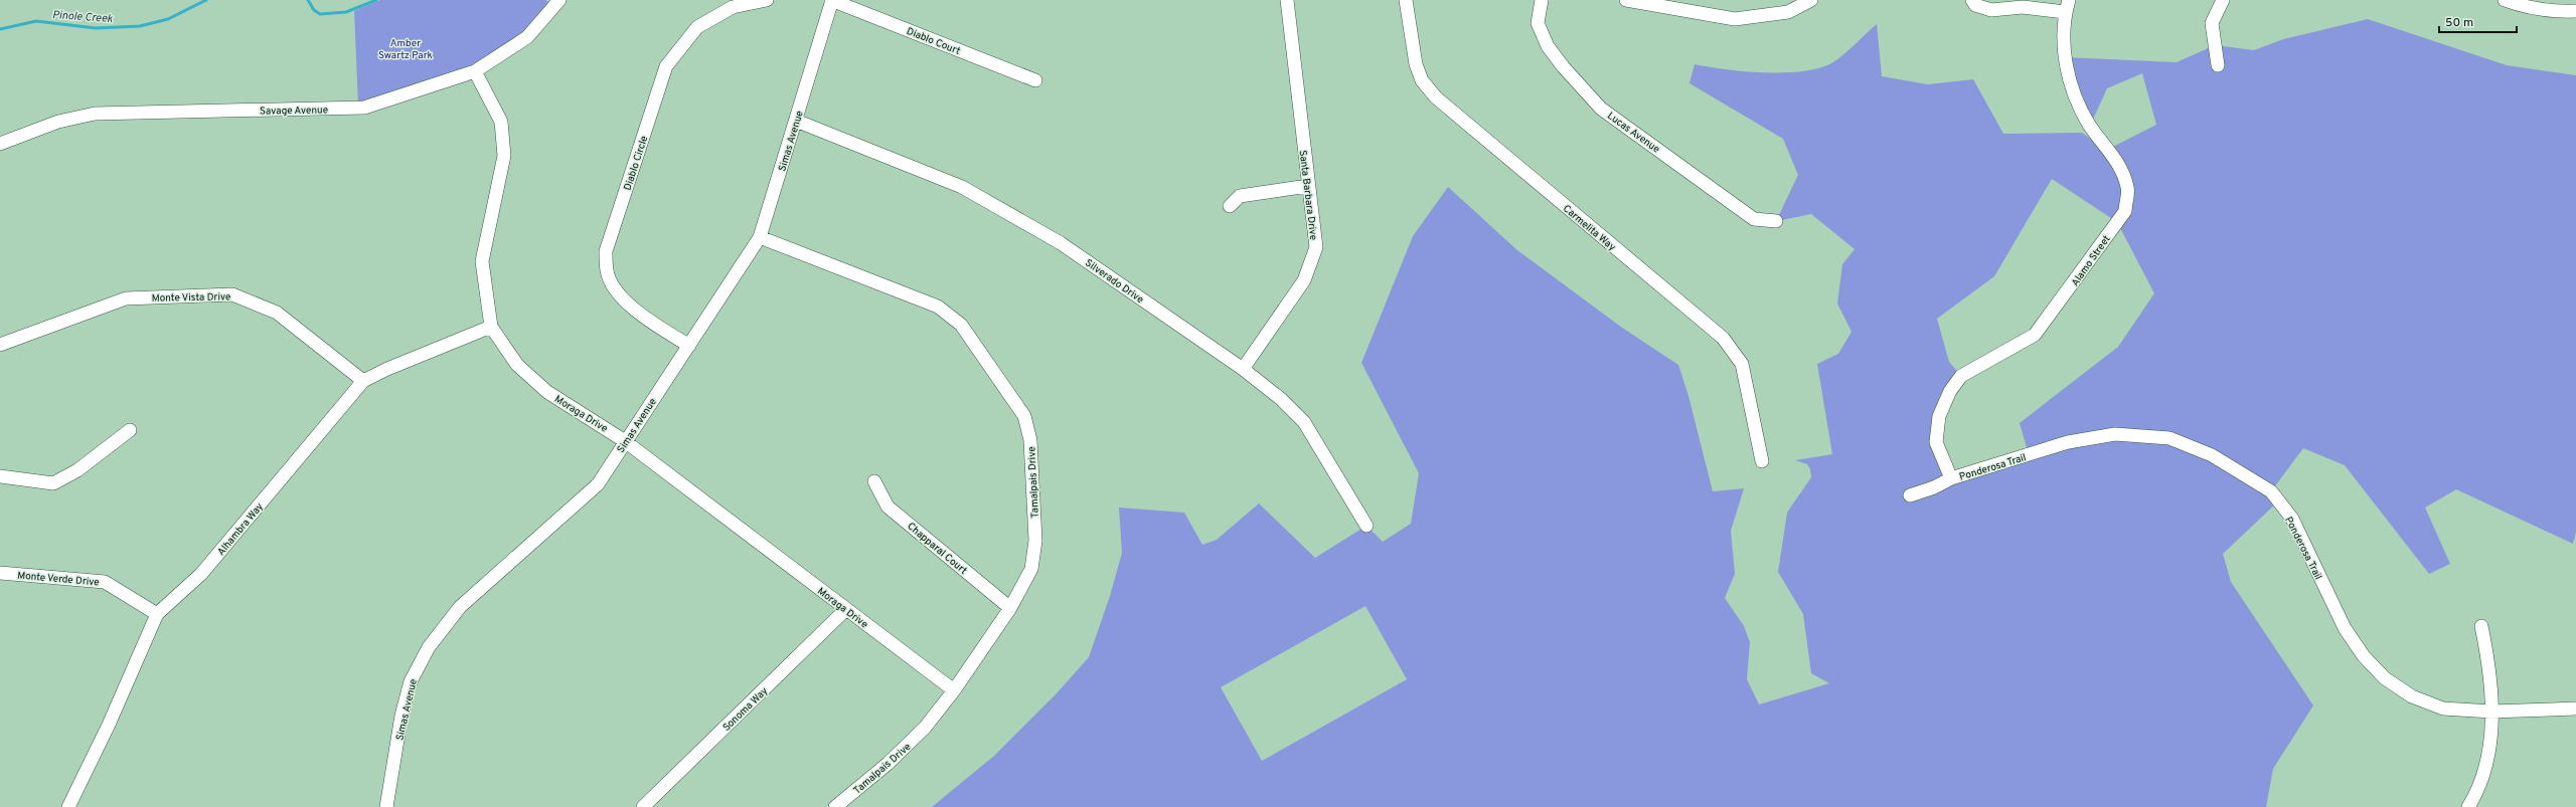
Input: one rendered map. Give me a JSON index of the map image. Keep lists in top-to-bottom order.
{
  "streets": {
    "street": [
      "Diablo Court",
      "Savage Avenue",
      "Lucas Avenue",
      "Simas Avenue",
      "Diablo Circle",
      "Santa Barbara Drive",
      "Carmelita Way",
      "Alamo Street",
      "Silverado Drive",
      "Monte Vista Drive",
      "Moraga Drive",
      "Ponderosa Trail",
      "Tamalpais Drive",
      "Alhambra Way",
      "Chapparal Court",
      "Monte Verde Drive",
      "Sonoma Way"
    ]
  },
  "crossings": [
    ["Diablo Court", "Simas Avenue"],
    ["Savage Avenue", "Moraga Drive"],
    ["Simas Avenue", "Diablo Circle"],
    ["Simas Avenue", "Silverado Drive"],
    ["Simas Avenue", "Moraga Drive"],
    ["Simas Avenue", "Tamalpais Drive"],
    ["Santa Barbara Drive", "Silverado Drive"],
    ["Alamo Street", "Ponderosa Trail"],
    ["Monte Vista Drive", "Alhambra Way"],
    ["Moraga Drive", "Tamalpais Drive"],
    ["Moraga Drive", "Alhambra Way"],
    ["Moraga Drive", "Sonoma Way"],
    ["Tamalpais Drive", "Chapparal Court"],
    ["Alhambra Way", "Monte Verde Drive"]
  ],
  "water": ["Pinole Creek"],
  "parks": ["Amber Swartz Park"],
  "scale_bar": "50 m"
}
